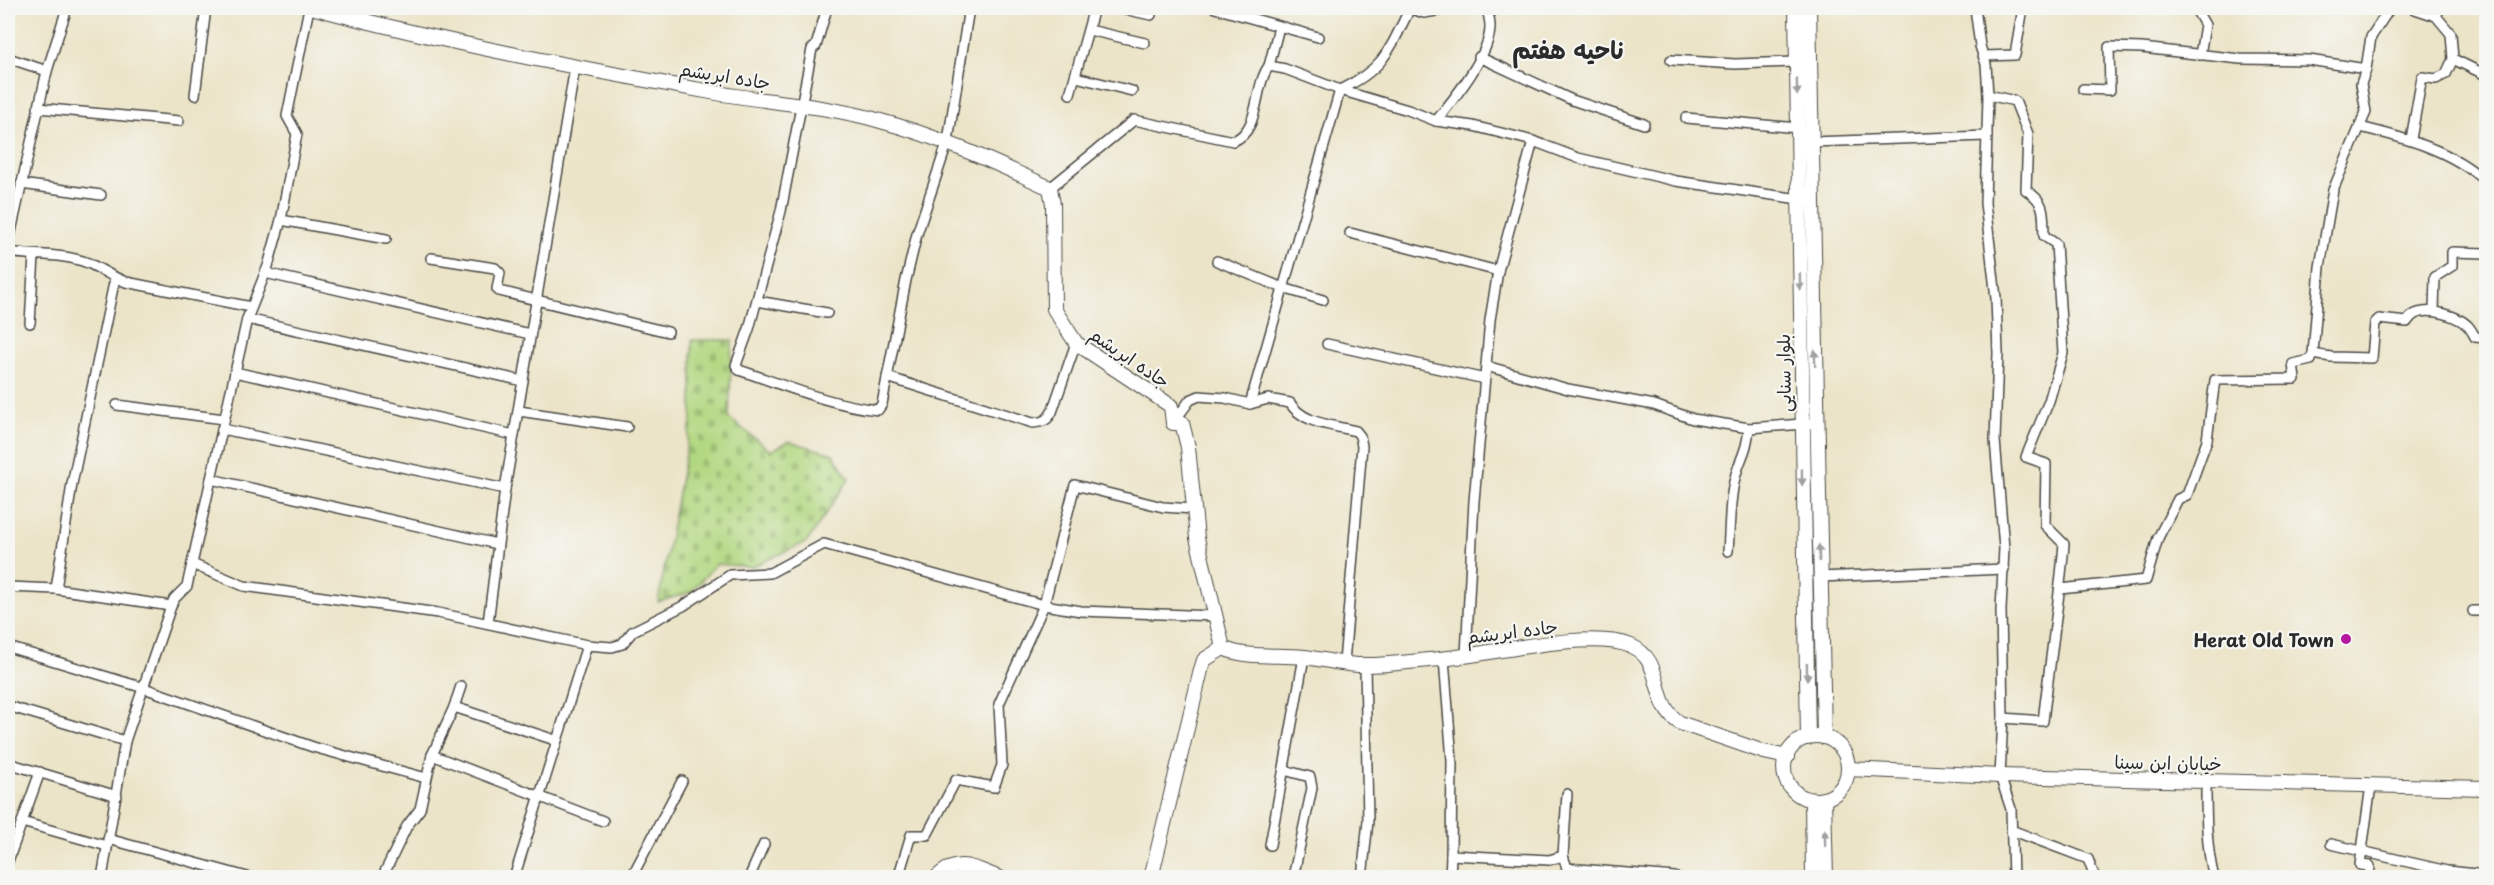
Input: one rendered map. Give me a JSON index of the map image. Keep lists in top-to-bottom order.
{
  "streets": {
    "main road": ["جاده ابریشم", "بلوار سنایی", "خیابان ابن سینا"]
  },
  "crossings": [
    ["جاده ابریشم", "بلوار سنایی"],
    ["جاده ابریشم", "خیابان ابن سینا"],
    ["بلوار سنایی", "خیابان ابن سینا"]
  ],
  "districts": ["ناحیه هفتم"],
  "places": ["Herat Old Town"]
}
